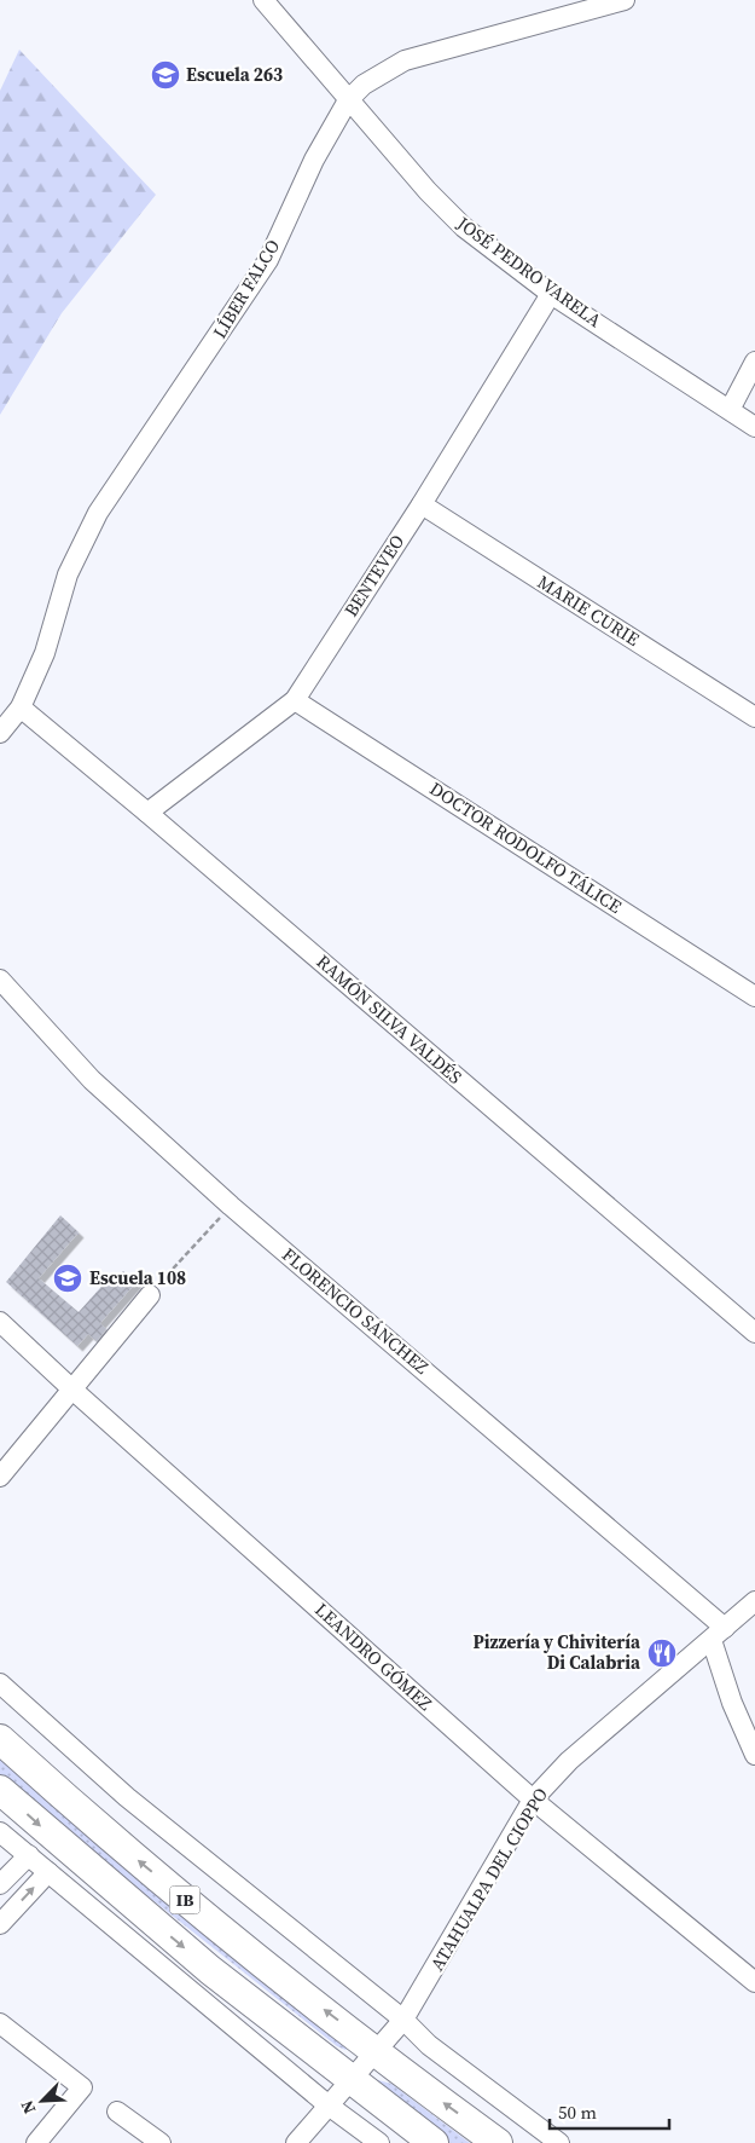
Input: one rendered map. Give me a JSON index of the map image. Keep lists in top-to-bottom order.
{
  "streets": {
    "highway": ["IB"],
    "street": [
      "JOSÉ PEDRO VARELA",
      "LÍBER FALCO",
      "BENTEVEO",
      "MARIE CURIE",
      "DOCTOR RODOLFO TÁLICE",
      "RAMÓN SILVA VALDÉS",
      "FLORENCIO SÁNCHEZ",
      "LEANDRO GÓMEZ",
      "ATAHUALPA DEL CIOPPO"
    ]
  },
  "crossings": [
    ["JOSÉ PEDRO VARELA", "LÍBER FALCO"],
    ["JOSÉ PEDRO VARELA", "BENTEVEO"],
    ["LÍBER FALCO", "RAMÓN SILVA VALDÉS"],
    ["BENTEVEO", "MARIE CURIE"],
    ["BENTEVEO", "DOCTOR RODOLFO TÁLICE"],
    ["BENTEVEO", "RAMÓN SILVA VALDÉS"],
    ["FLORENCIO SÁNCHEZ", "ATAHUALPA DEL CIOPPO"],
    ["LEANDRO GÓMEZ", "ATAHUALPA DEL CIOPPO"],
    ["ATAHUALPA DEL CIOPPO", "IB"]
  ],
  "places": {
    "school or university": ["Escuela 263", "Escuela 108"],
    "restaurant": ["Pizzería y Chivitería Di Calabria"]
  },
  "scale_bar": "50 m",
  "north": "bottom left"
}
